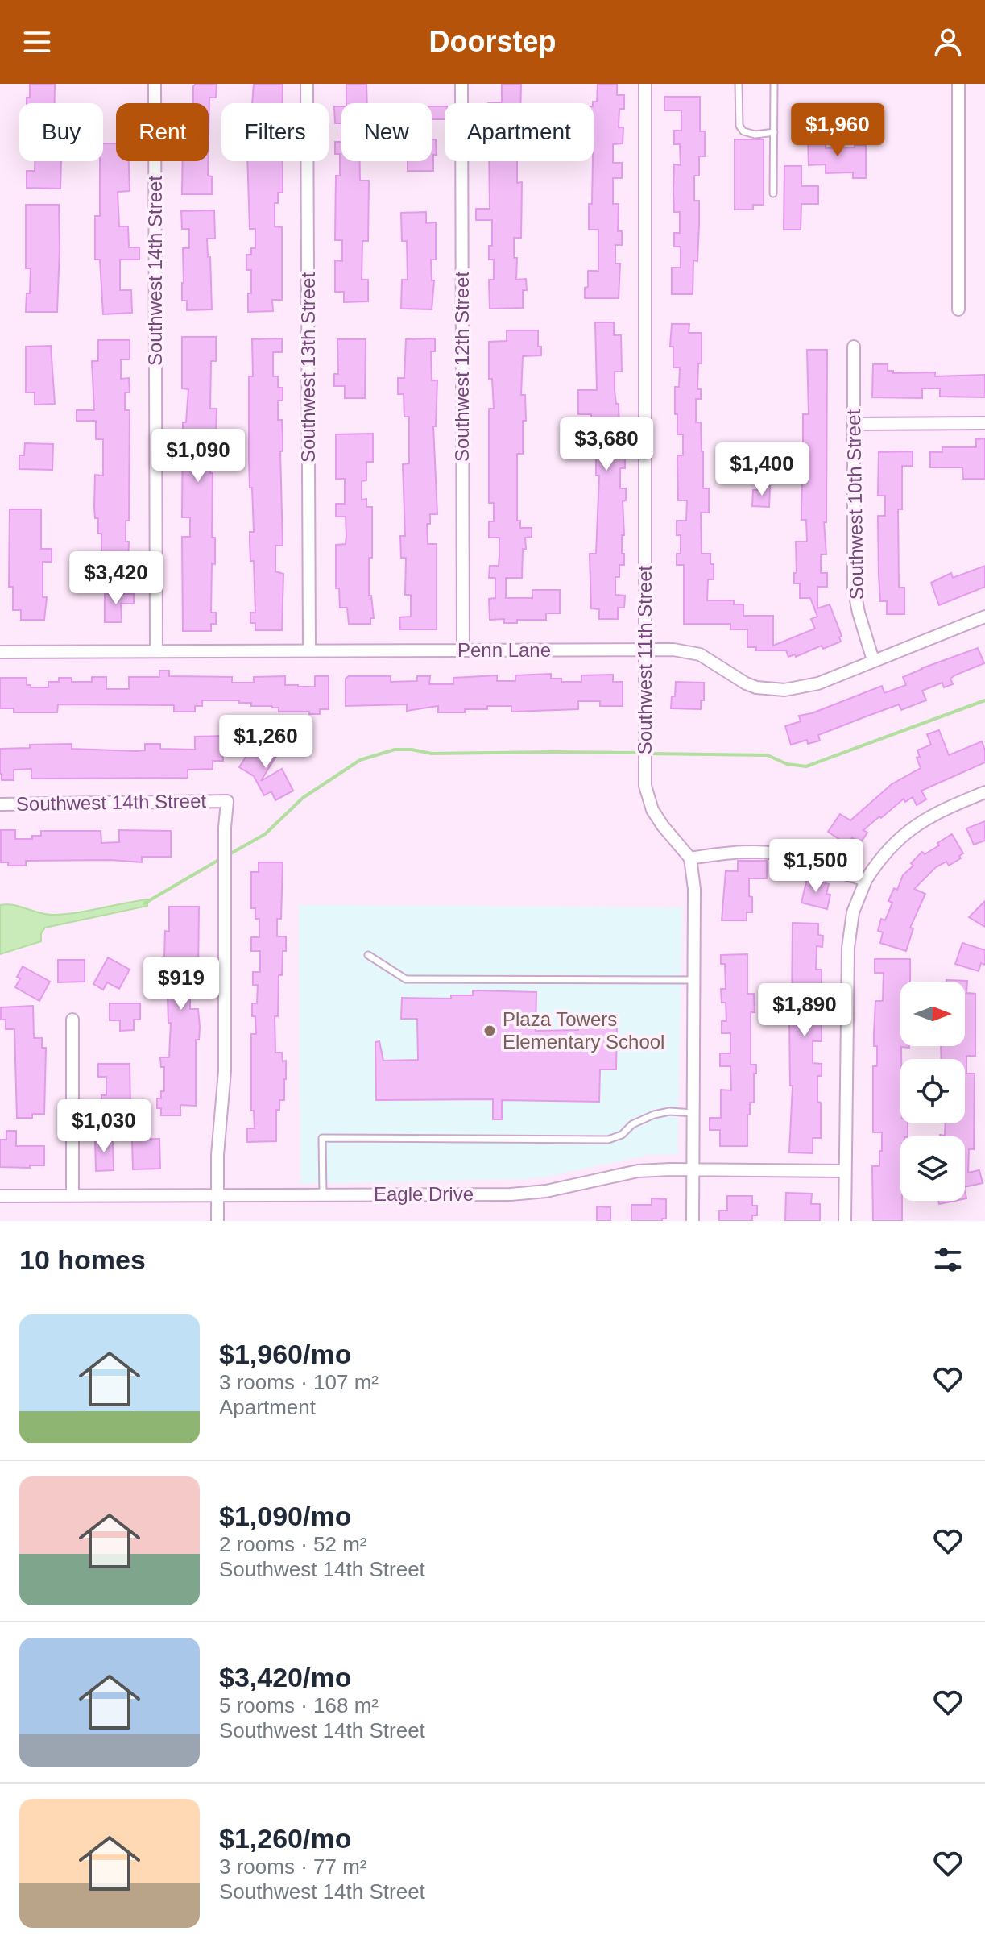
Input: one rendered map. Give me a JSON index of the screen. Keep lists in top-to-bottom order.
{
  "streets": {
    "street": [
      "Southwest 14th Street",
      "Southwest 12th Street",
      "Southwest 13th Street",
      "Southwest 10th Street",
      "Penn Lane",
      "Southwest 11th Street",
      "Eagle Drive"
    ]
  },
  "crossings": [
    ["Southwest 14th Street", "Penn Lane"],
    ["Southwest 14th Street", "Eagle Drive"],
    ["Southwest 12th Street", "Penn Lane"],
    ["Southwest 13th Street", "Penn Lane"],
    ["Southwest 10th Street", "Penn Lane"],
    ["Penn Lane", "Southwest 11th Street"]
  ],
  "places": ["Plaza Towers Elementary School"],
  "north": "right",
  "page": {
    "header": "Doorstep",
    "price": [
      "$1,960",
      "$3,680",
      "$1,090",
      "$1,400",
      "$3,420",
      "$1,260",
      "$1,500",
      "$919",
      "$1,890",
      "$1,030"
    ],
    "chip": [
      "Buy",
      "Rent",
      "Filters",
      "New",
      "Apartment"
    ],
    "heading": "10 homes",
    "list": [
      {
        "name": "$1,960/mo",
        "note": "3 rooms · 107 m² · Apartment"
      },
      {
        "name": "$1,090/mo",
        "note": "2 rooms · 52 m² · Southwest 14th Street"
      },
      {
        "name": "$3,420/mo",
        "note": "5 rooms · 168 m² · Southwest 14th Street"
      },
      {
        "name": "$1,260/mo",
        "note": "3 rooms · 77 m² · Southwest 14th Street"
      }
    ]
  }
}
